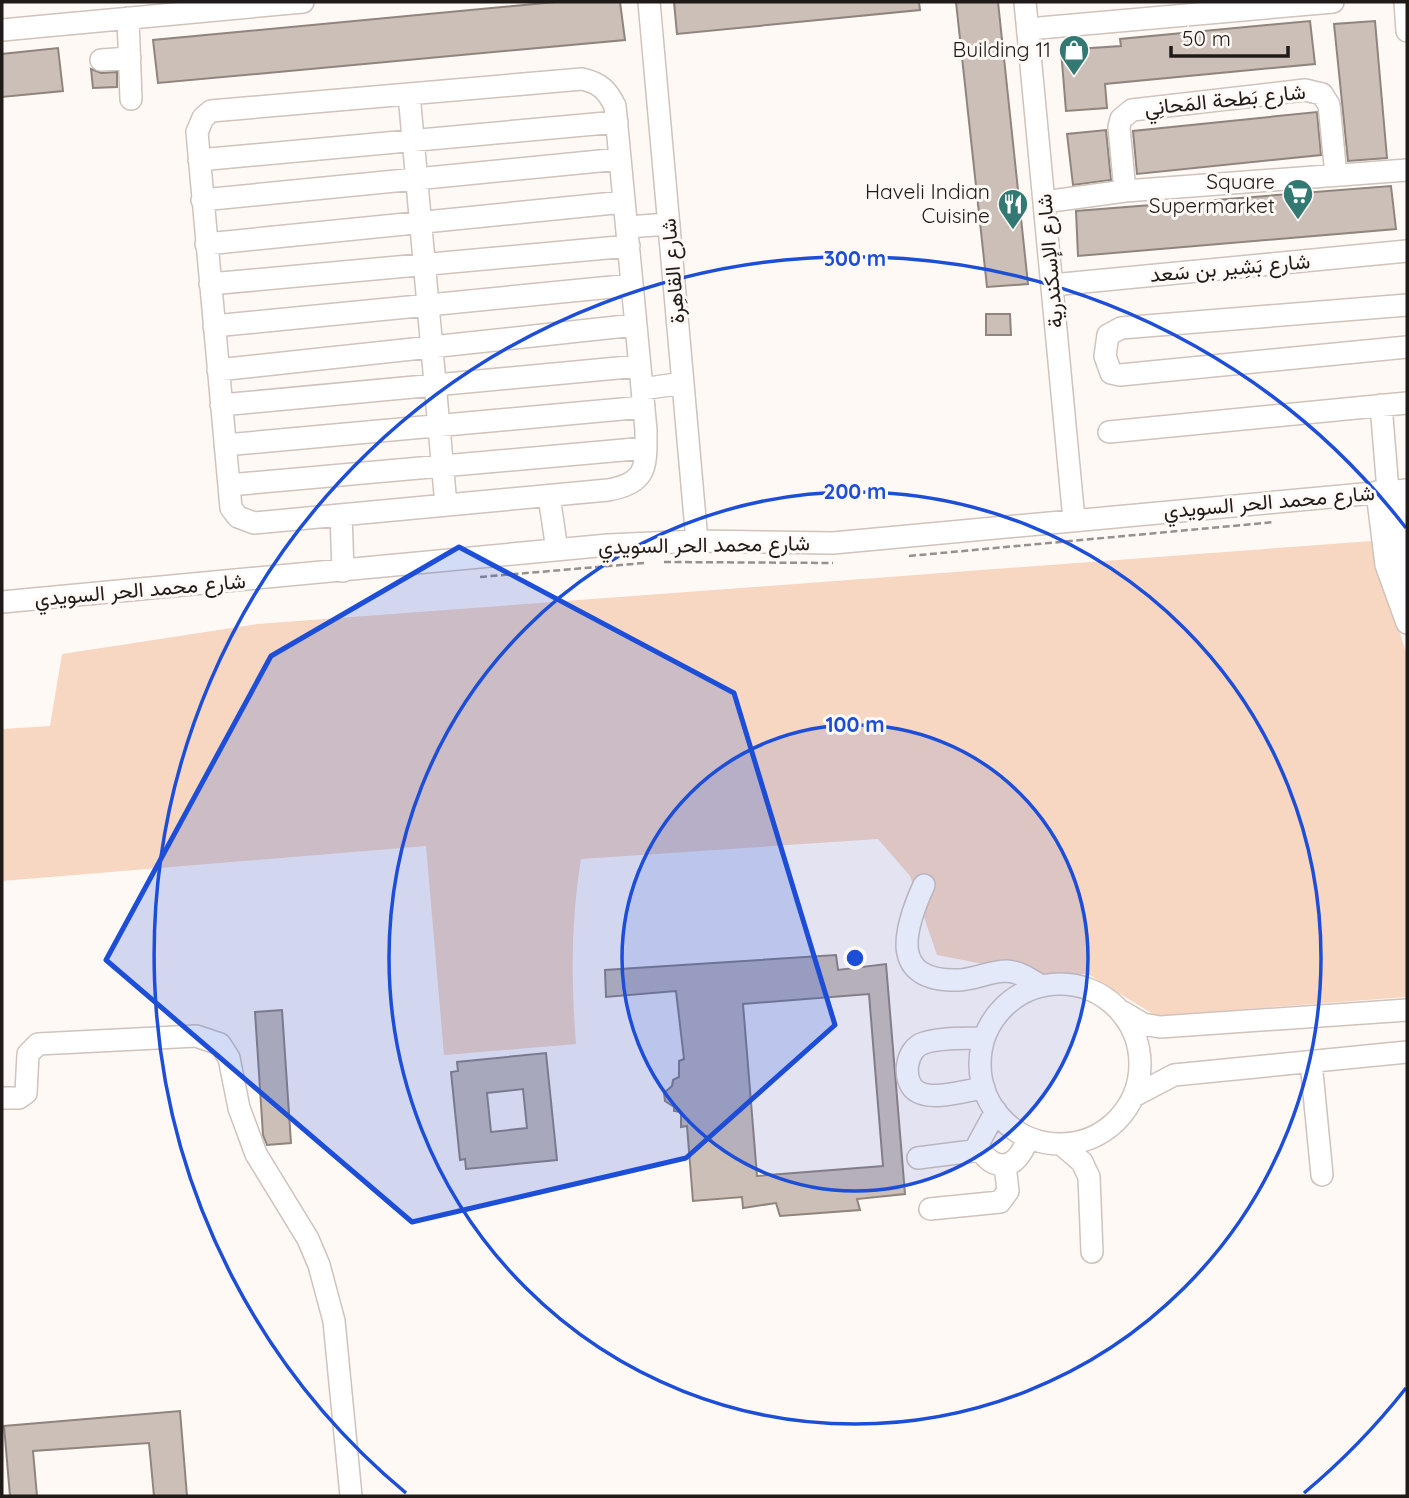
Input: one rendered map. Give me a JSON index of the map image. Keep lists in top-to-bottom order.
{
  "streets": {
    "street": [
      "شارع بَطحة المَحانِي",
      "شارع الإسكندرية",
      "شارع بَشِير بن سَعد",
      "شارع القاهِرة",
      "شارع محمد الحر السويدي"
    ]
  },
  "crossings": [
    ["شارع الإسكندرية", "شارع بَشِير بن سَعد"],
    ["شارع الإسكندرية", "شارع محمد الحر السويدي"],
    ["شارع القاهِرة", "شارع محمد الحر السويدي"]
  ],
  "places": {
    "shop": ["Building 11"],
    "supermarket": ["Square Supermarket"],
    "restaurant": ["Haveli Indian Cuisine"]
  },
  "scale_bar": "50 m",
  "rings": ["300 m", "200 m", "100 m"]
}
